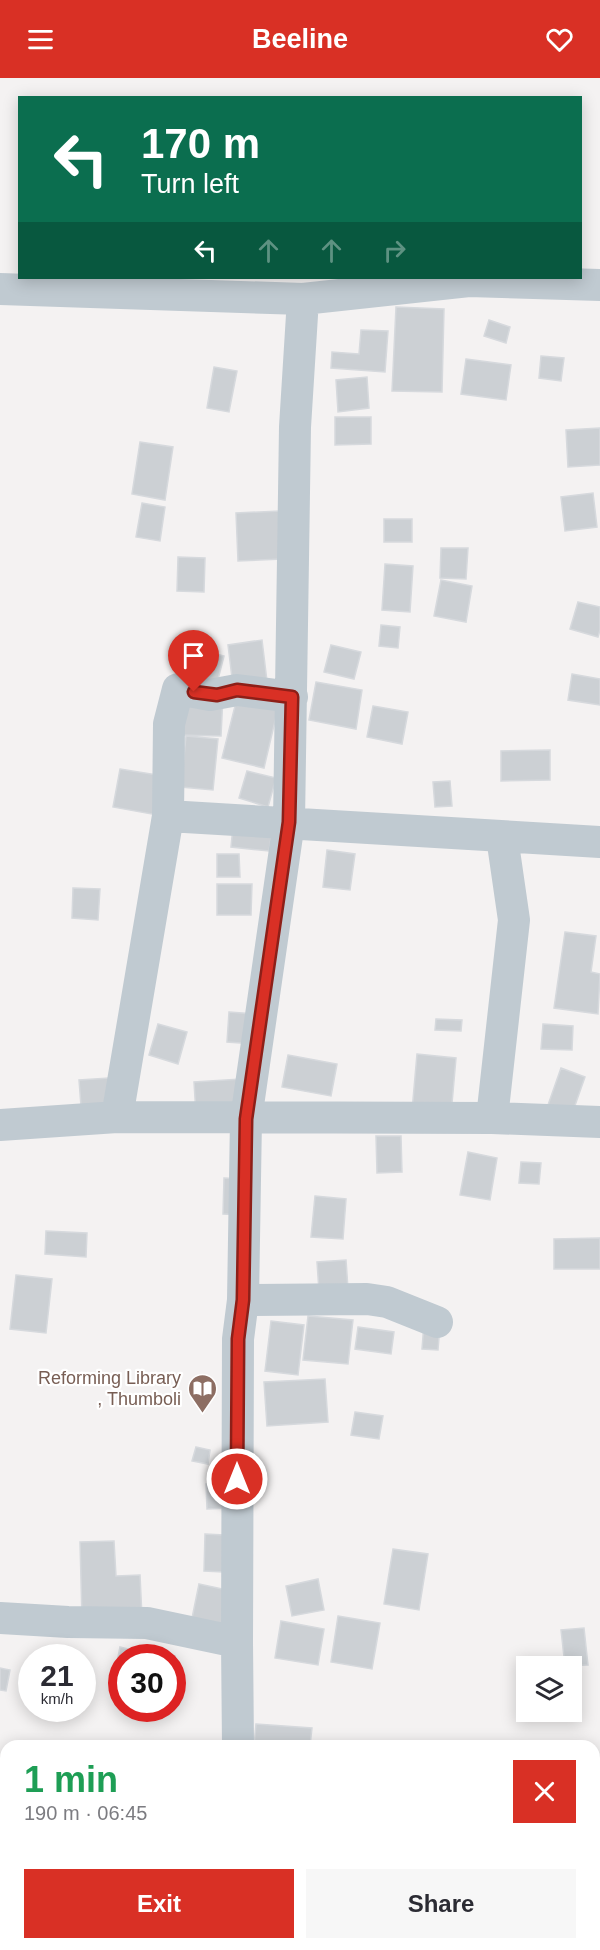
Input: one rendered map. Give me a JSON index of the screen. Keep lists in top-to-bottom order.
{
  "places": {
    "library": ["Reforming Library , Thumboli"]
  },
  "page": {
    "header": "Beeline",
    "turn": ["170 m", "Turn left"],
    "speed": "21 km/h",
    "limit": "30",
    "heading": ["1 min", "190 m · 06:45"],
    "buttons": ["Exit", "Share"]
  }
}
